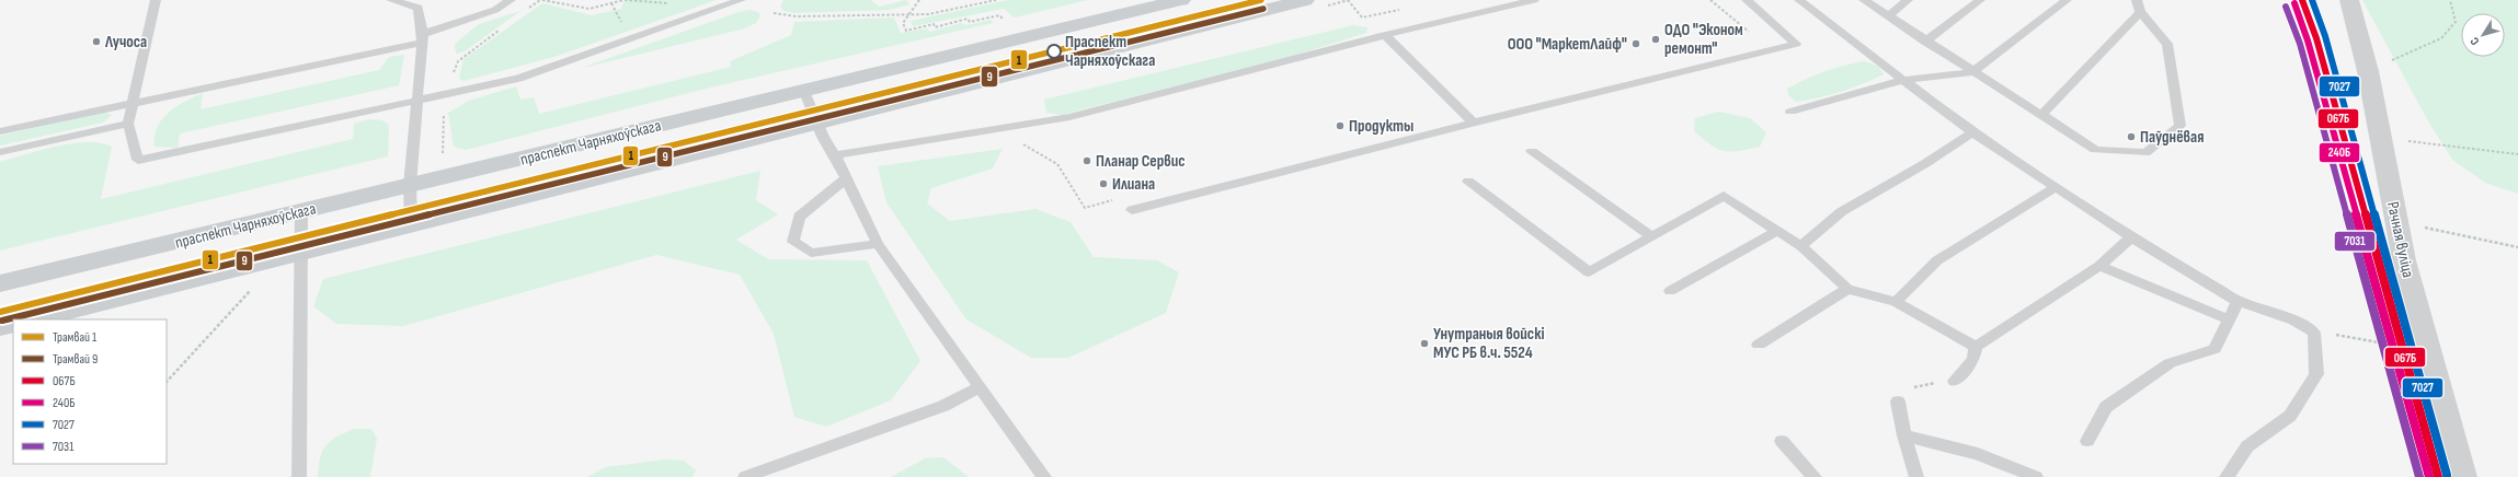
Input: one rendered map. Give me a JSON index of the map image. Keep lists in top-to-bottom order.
{
  "streets": {
    "main road": ["праспект Чарняхоўскага"],
    "street": ["Рачная вуліца"]
  },
  "places": [
    "ОДО \"Эконом ремонт\"",
    "Лучоса",
    "ООО \"МаркетЛайф\"",
    "Праспект Чарняхоўскага",
    "Продукты",
    "Паўднёвая",
    "Планар Сервис",
    "Илиана",
    "Унутраныя войскі МУС РБ в.ч. 5524"
  ],
  "lines": [
    "tram line 1",
    "transit line 067Б",
    "transit line 7027",
    "transit line 240Б",
    "transit line 7031",
    "tram line 9"
  ],
  "legend": [
    "Трамвай 1",
    "Трамвай 9",
    "067Б",
    "240Б",
    "7027",
    "7031"
  ],
  "north": "bottom left"
}
